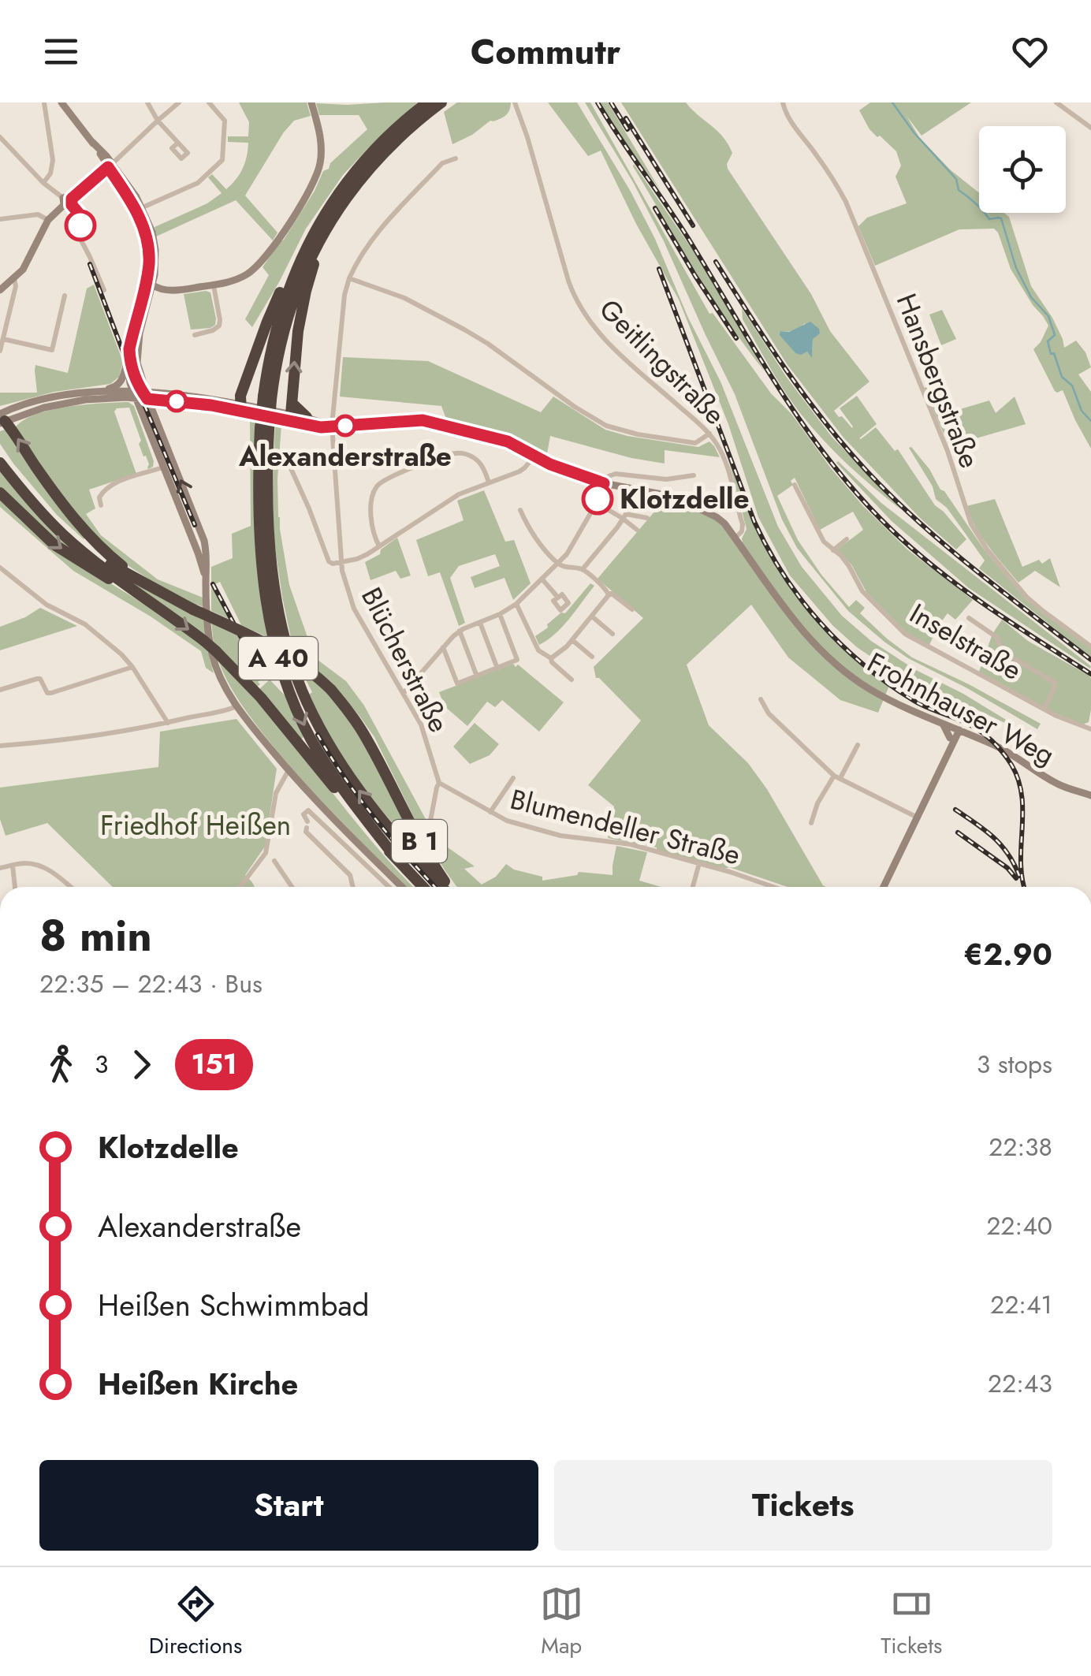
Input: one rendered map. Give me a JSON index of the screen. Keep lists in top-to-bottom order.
{
  "streets": {
    "highway": ["A 40", "B 1"],
    "street": [
      "Geitlingstraße",
      "Hansbergstraße",
      "Inselstraße",
      "Blücherstraße",
      "Frohnhauser Weg",
      "Blumendeller Straße"
    ]
  },
  "crossings": [
    ["Geitlingstraße", "Frohnhauser Weg"],
    ["Blücherstraße", "Frohnhauser Weg"],
    ["Blücherstraße", "Blumendeller Straße"]
  ],
  "parks": ["Friedhof Heißen"],
  "places": ["Alexanderstraße", "Klotzdelle"],
  "lines": ["bus line 151"],
  "page": {
    "header": "Commutr",
    "heading": ["8 min", "22:35 – 22:43 · Bus", "€2.90"],
    "legs": ["3", "151", "3 stops"],
    "list": [
      {
        "name": "Klotzdelle",
        "value": "22:38"
      },
      {
        "name": "Alexanderstraße",
        "value": "22:40"
      },
      {
        "name": "Heißen Schwimmbad",
        "value": "22:41"
      },
      {
        "name": "Heißen Kirche",
        "value": "22:43"
      }
    ],
    "buttons": ["Start", "Tickets"],
    "tabs": ["Directions", "Map", "Tickets"]
  }
}
